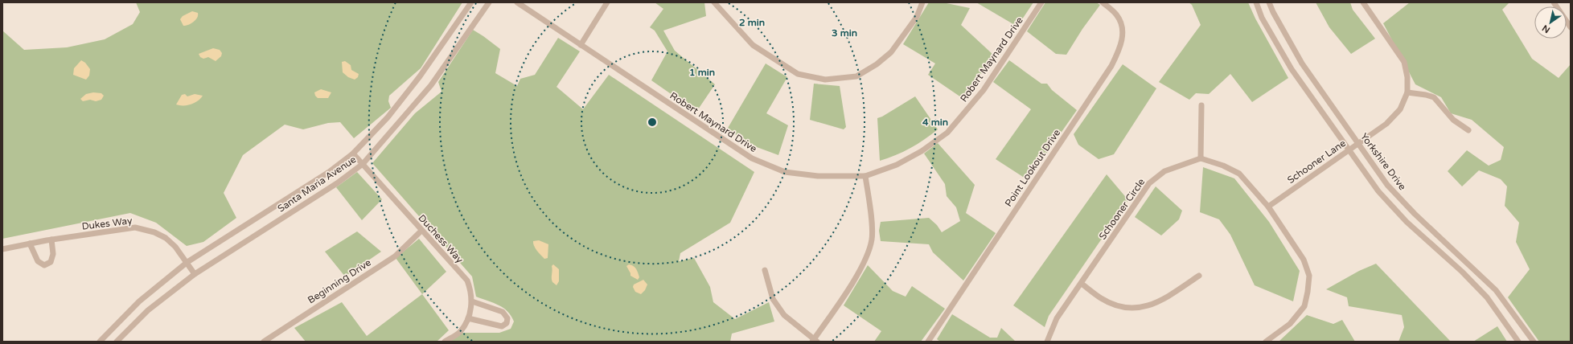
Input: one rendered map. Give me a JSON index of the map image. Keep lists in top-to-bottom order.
{
  "streets": {
    "street": [
      "Robert Maynard Drive",
      "Schooner Lane",
      "Yorkshire Drive",
      "Point Lookout Drive",
      "Santa Maria Avenue",
      "Schooner Circle",
      "Dukes Way",
      "Duchess Way",
      "Beginning Drive"
    ]
  },
  "crossings": [
    ["Schooner Lane", "Yorkshire Drive"],
    ["Santa Maria Avenue", "Dukes Way"],
    ["Santa Maria Avenue", "Duchess Way"],
    ["Duchess Way", "Beginning Drive"]
  ],
  "north": "bottom left",
  "rings": [
    "2 min",
    "3 min",
    "1 min",
    "4 min"
  ]
}
